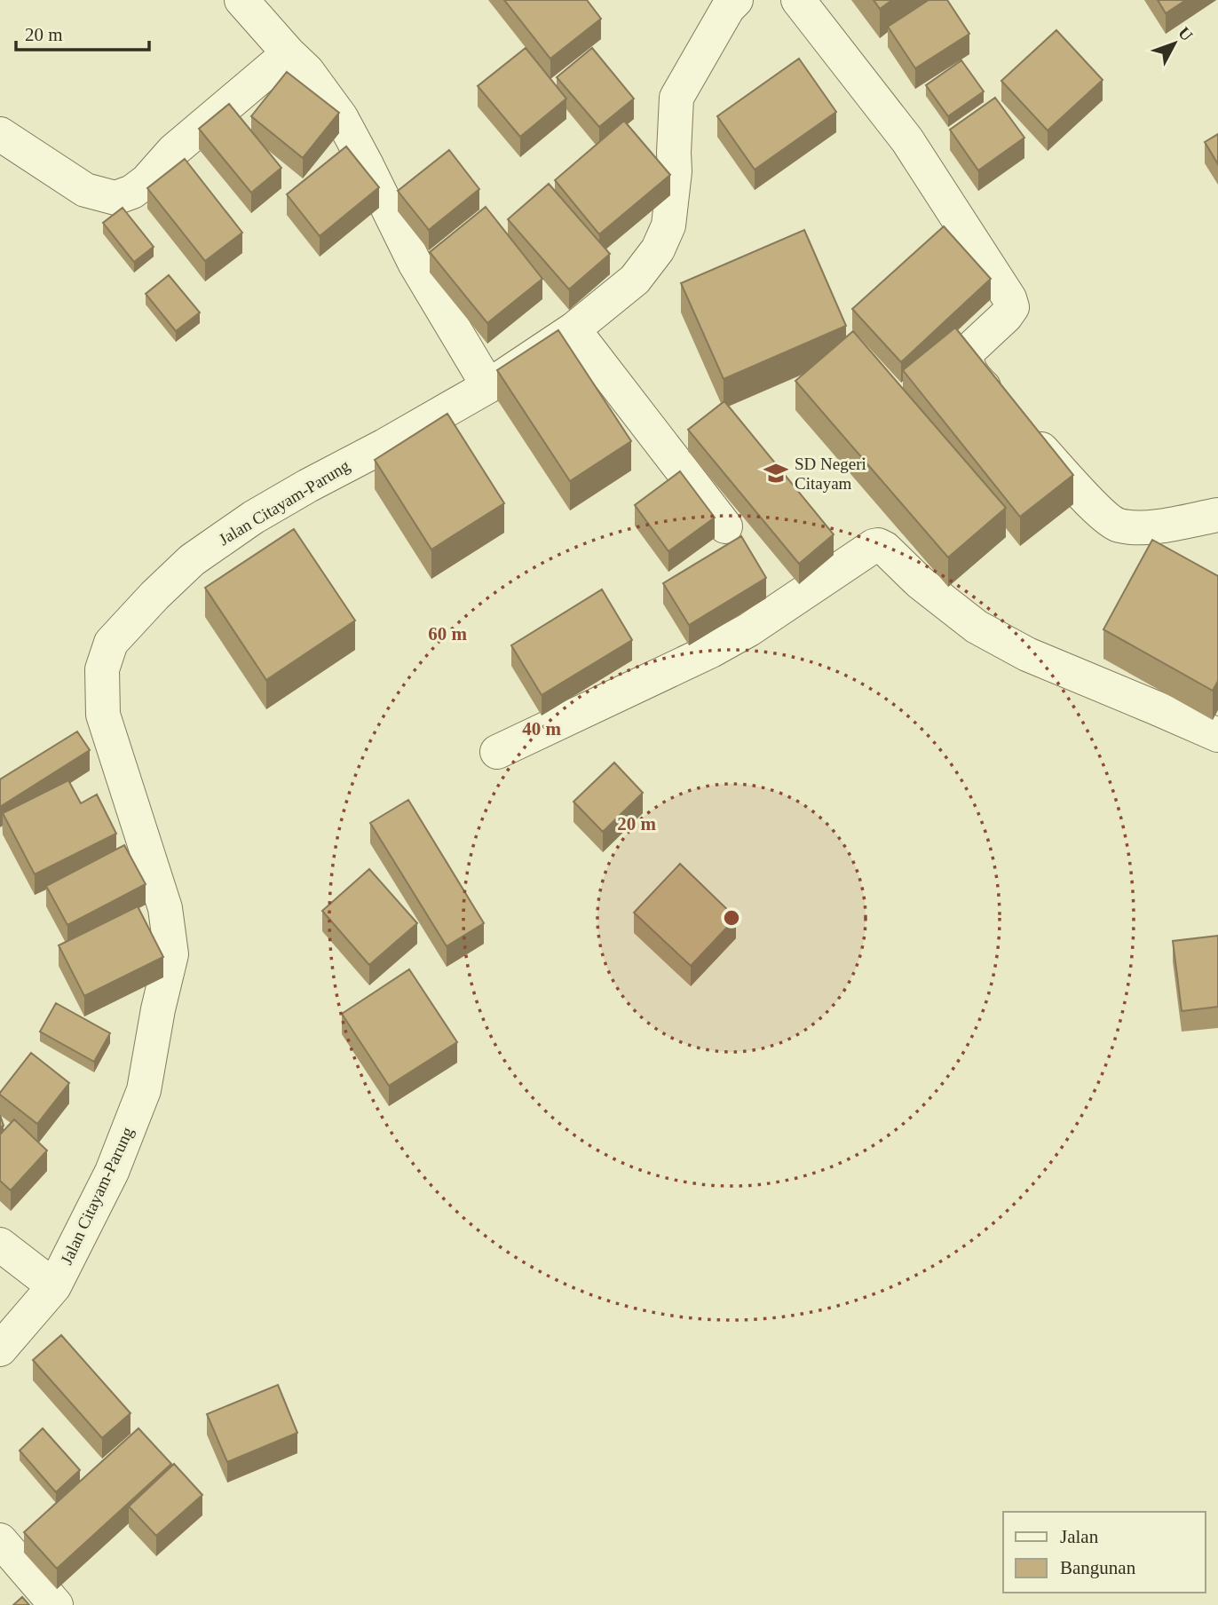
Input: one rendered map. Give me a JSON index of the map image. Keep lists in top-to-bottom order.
{
  "streets": {
    "street": ["Jalan Citayam-Parung"]
  },
  "places": {
    "school or university": ["SD Negeri Citayam"]
  },
  "legend": ["Jalan", "Bangunan"],
  "scale_bar": "20 m",
  "north": "top right",
  "rings": ["60 m", "40 m", "20 m"]
}
